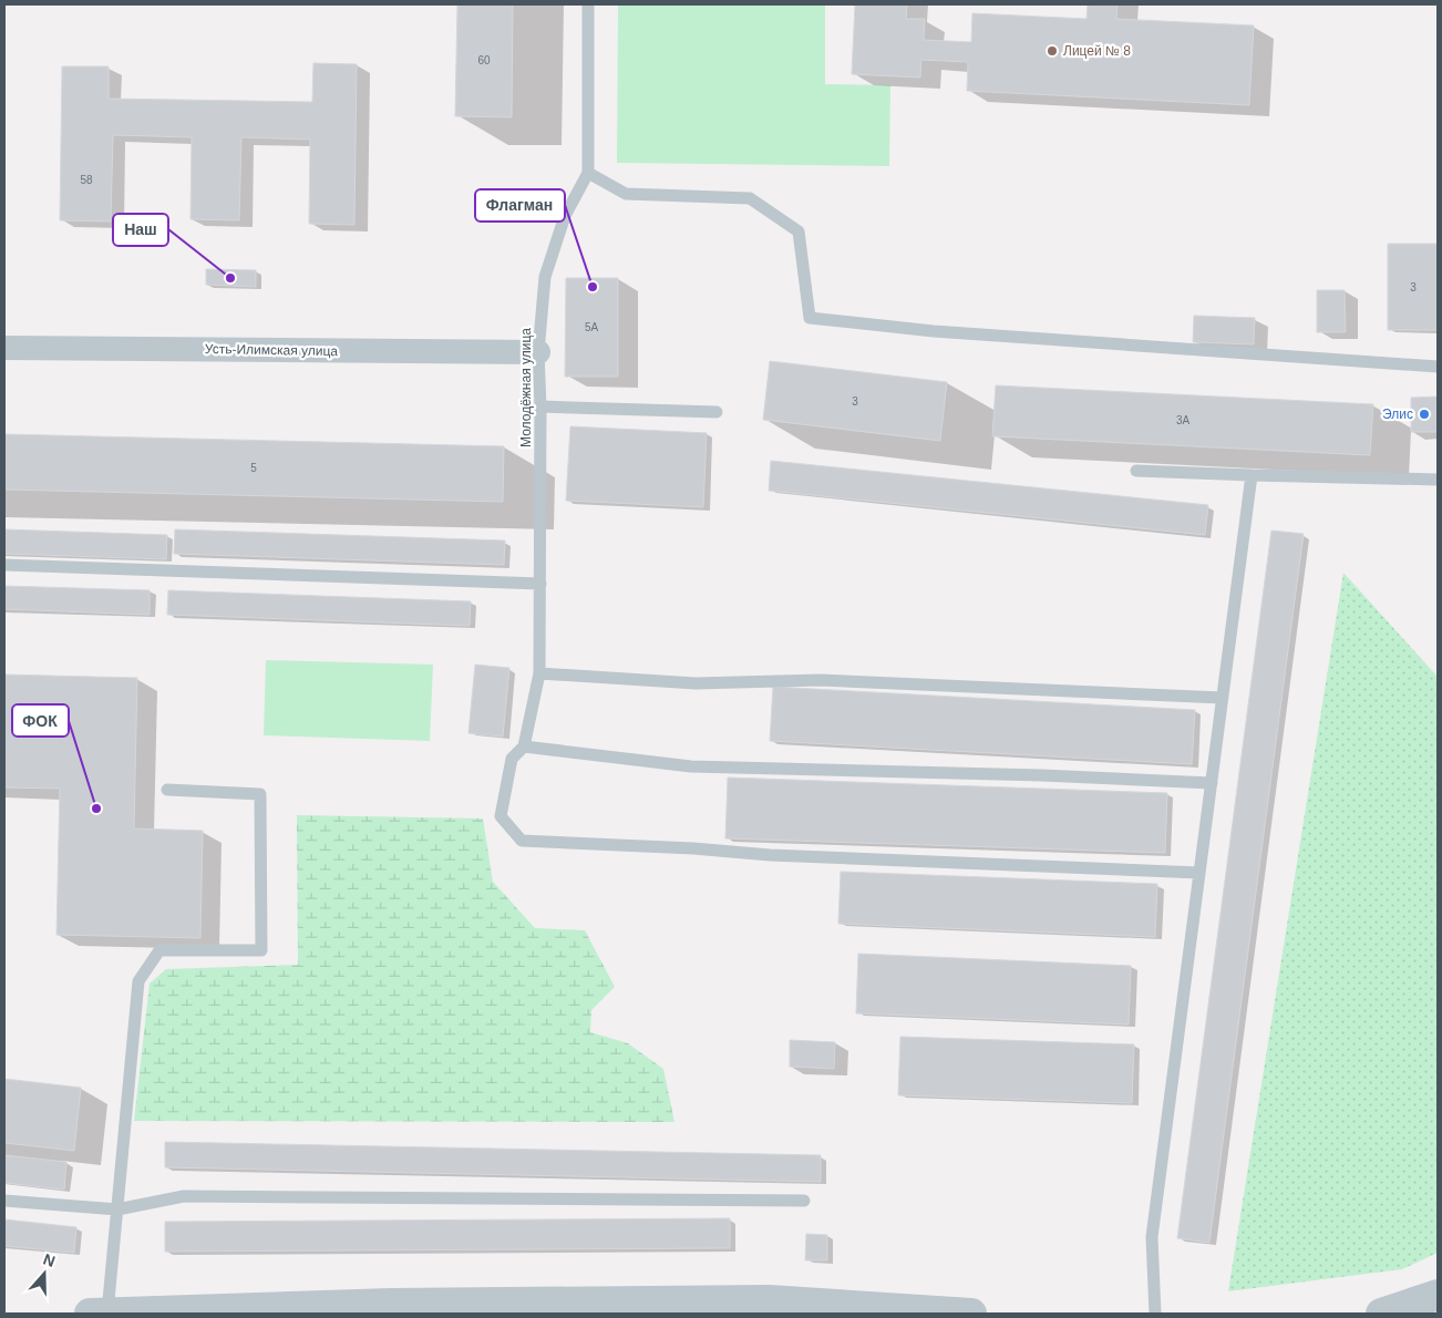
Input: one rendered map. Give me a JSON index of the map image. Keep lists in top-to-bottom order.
{
  "streets": {
    "street": ["Усть-Илимская улица"],
    "lane": ["Молодёжная улица"]
  },
  "crossings": [
    ["Усть-Илимская улица", "Молодёжная улица"]
  ],
  "places": [
    "Лицей № 8",
    "Наш",
    "Флагман",
    "Элис",
    "ФОК"
  ],
  "house_numbers": [
    "60",
    "58",
    "3",
    "5А",
    "3",
    "3А",
    "5"
  ],
  "north": "top"
}
